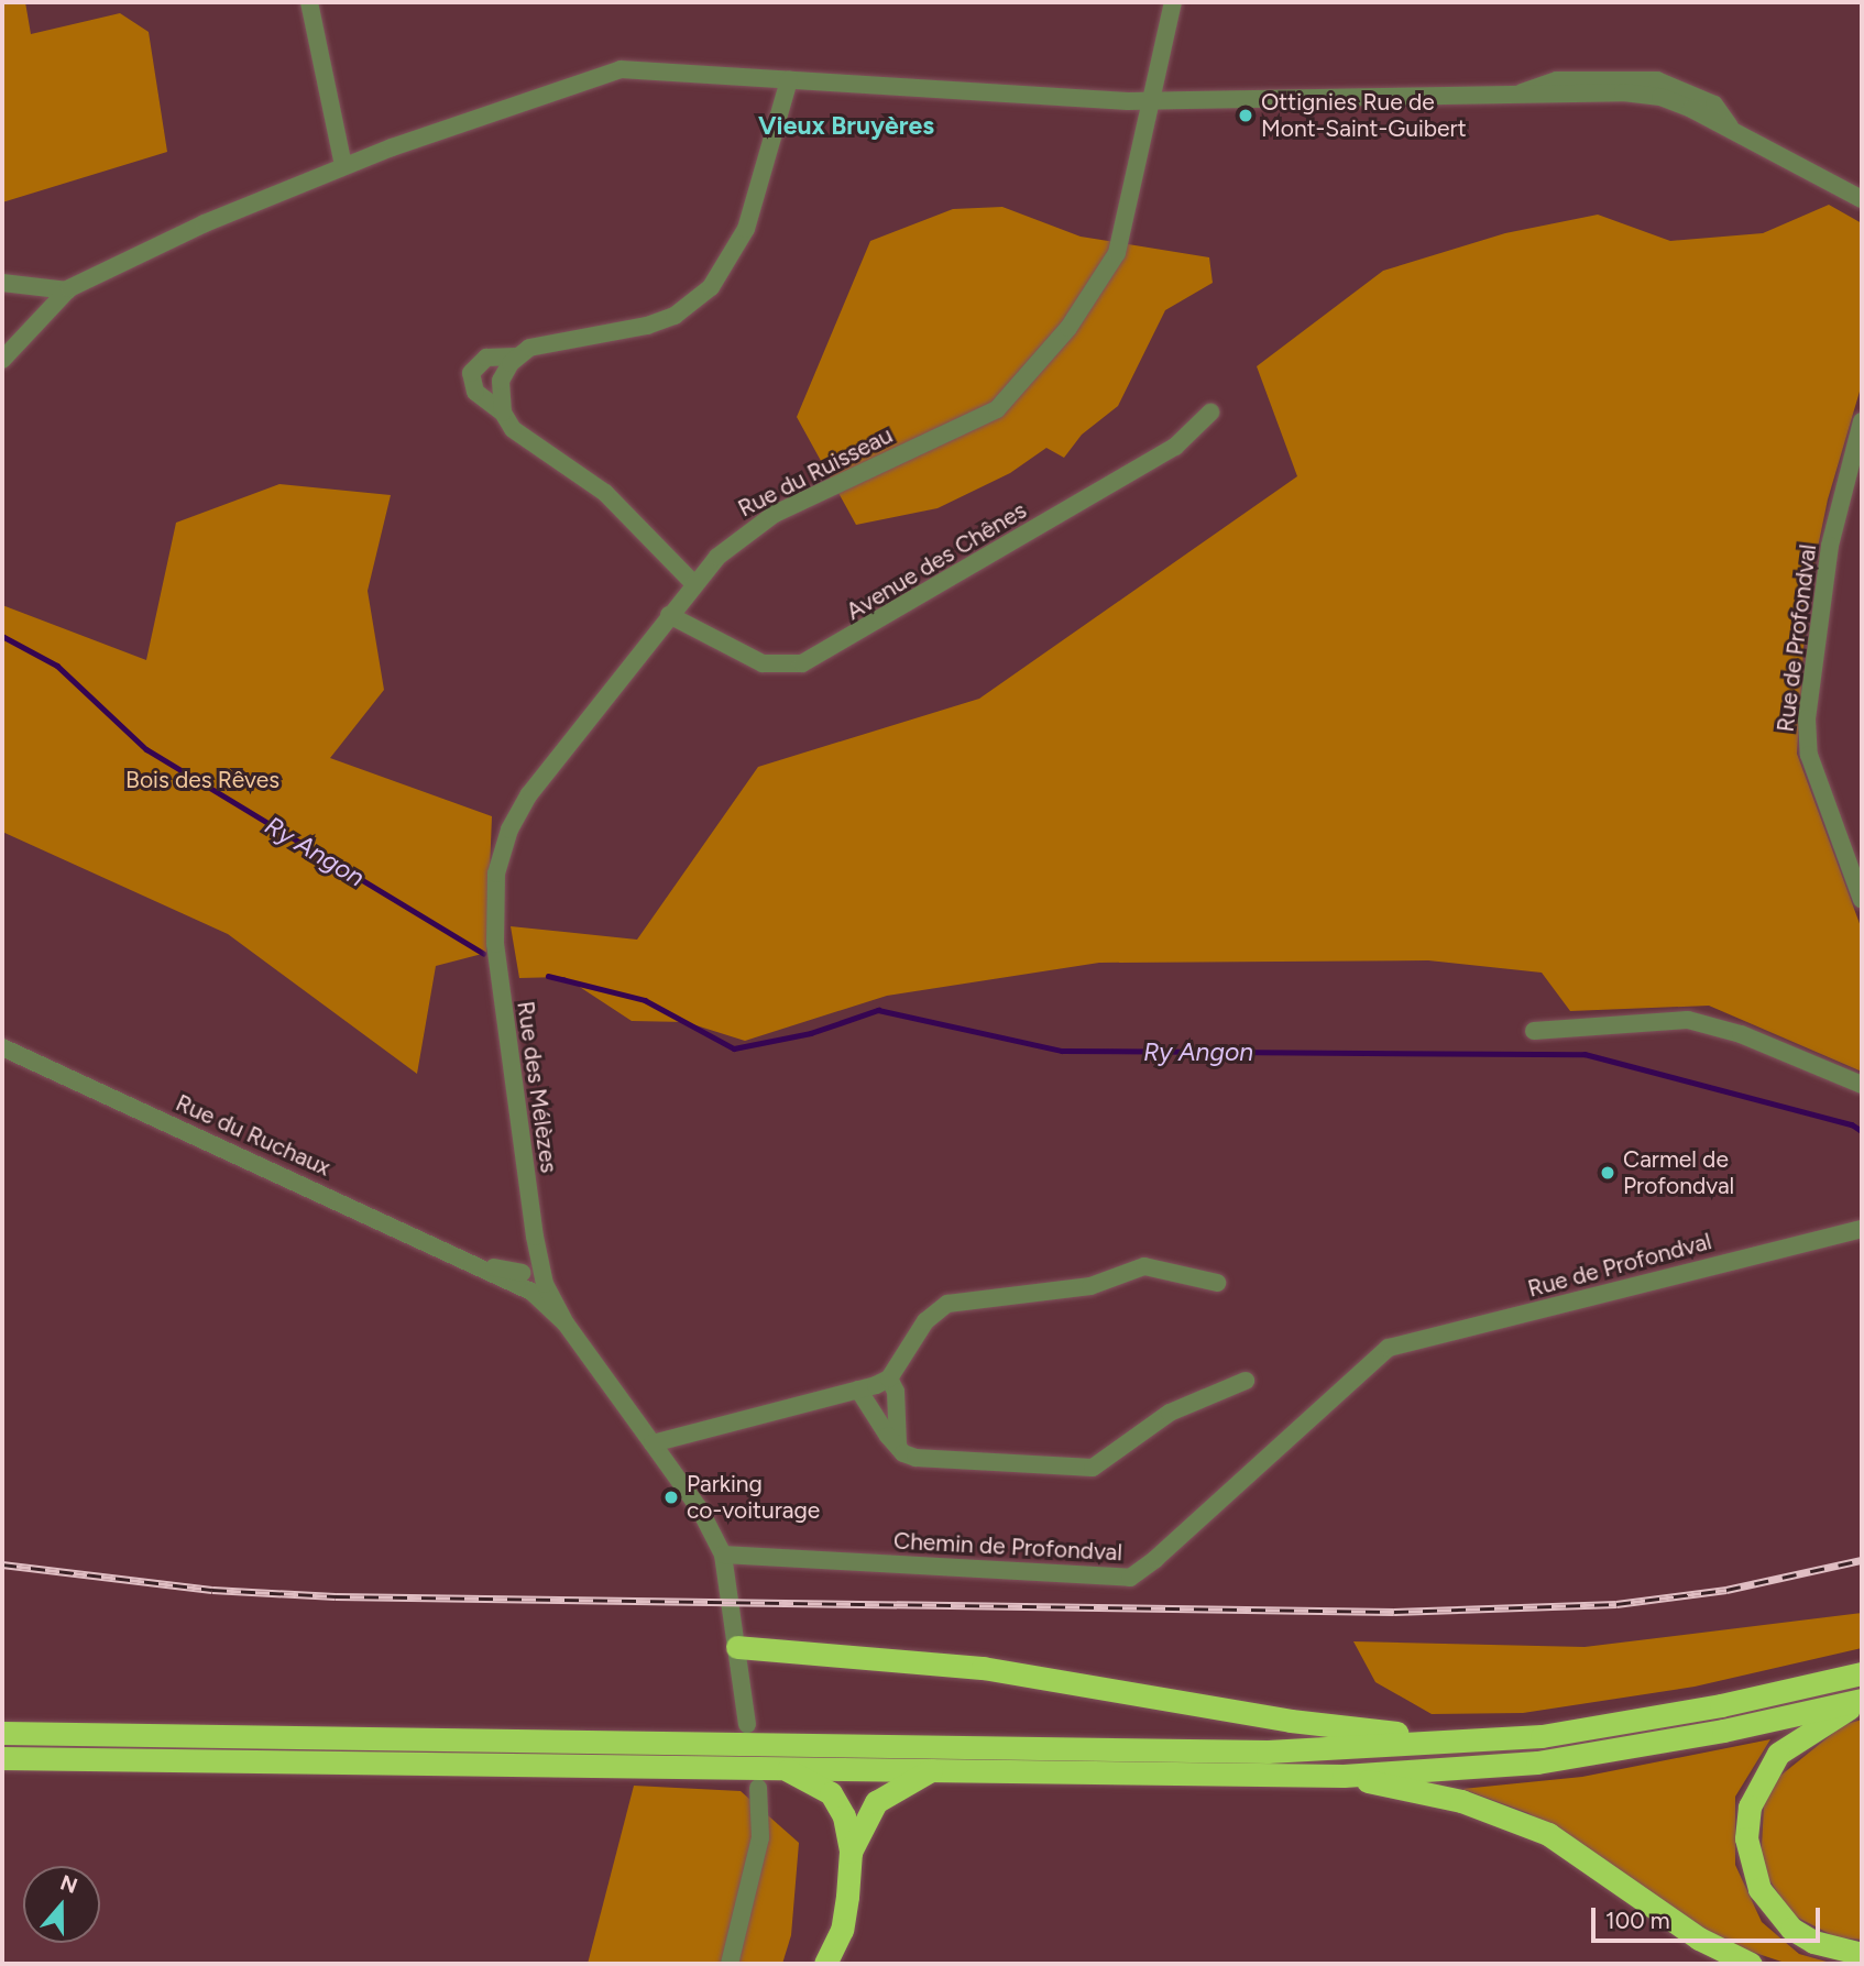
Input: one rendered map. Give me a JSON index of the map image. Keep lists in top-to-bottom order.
{
  "streets": {
    "street": [
      "Rue du Ruisseau",
      "Avenue des Chênes",
      "Rue de Profondval",
      "Rue des Mélèzes",
      "Rue du Ruchaux",
      "Chemin de Profondval"
    ]
  },
  "crossings": [
    ["Rue du Ruisseau", "Avenue des Chênes"],
    ["Rue du Ruisseau", "Rue des Mélèzes"],
    ["Rue de Profondval", "Chemin de Profondval"],
    ["Rue des Mélèzes", "Rue du Ruchaux"],
    ["Rue des Mélèzes", "Chemin de Profondval"]
  ],
  "districts": ["Vieux Bruyères"],
  "water": ["Ry Angon"],
  "parks": ["Bois des Rêves"],
  "places": ["Ottignies Rue de Mont-Saint-Guibert", "Carmel de Profondval", "Parking co-voiturage"],
  "scale_bar": "100 m",
  "north": "top"
}
